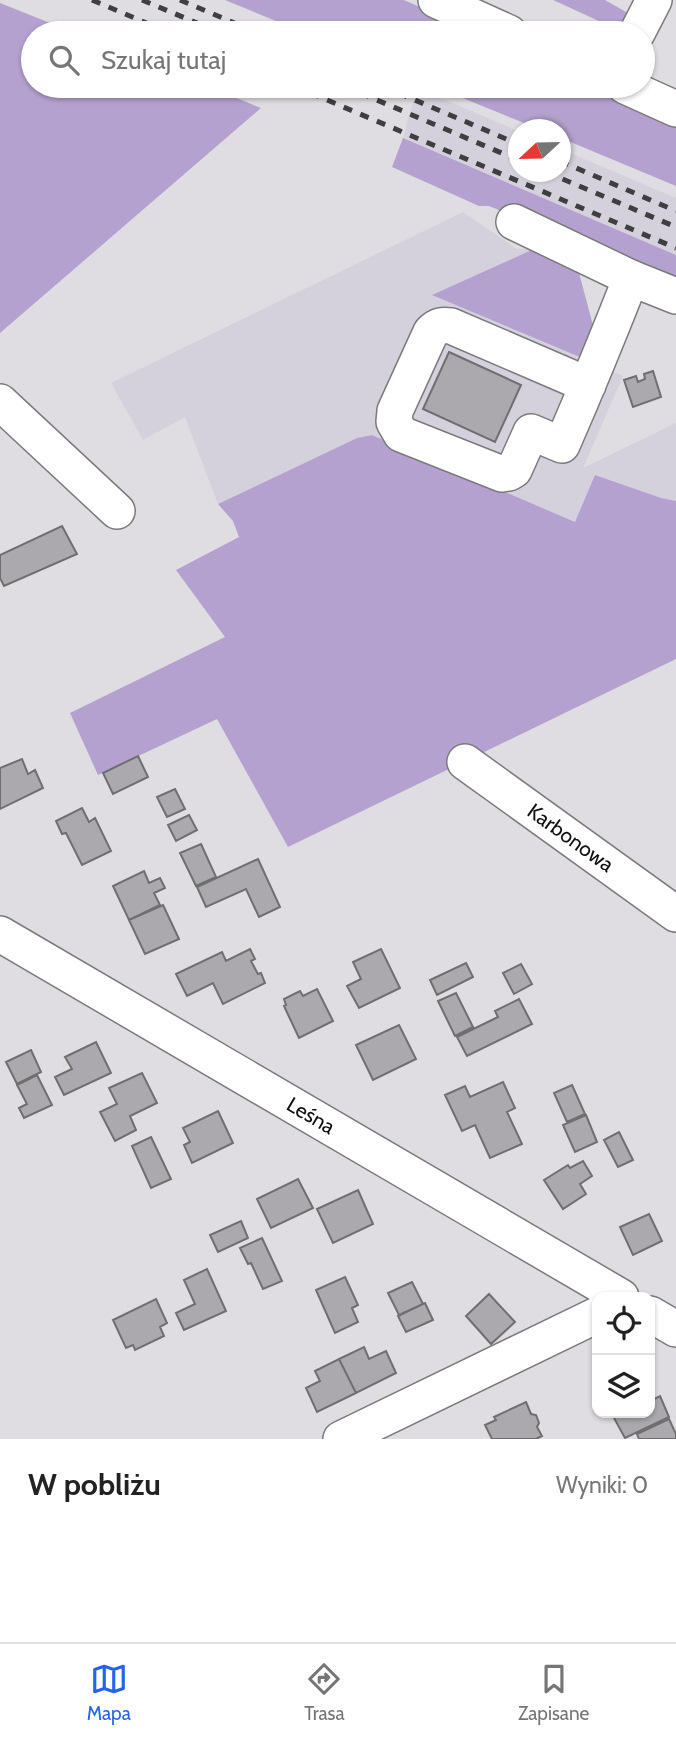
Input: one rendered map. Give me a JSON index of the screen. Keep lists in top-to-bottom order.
{
  "streets": {
    "street": ["Karbonowa", "Leśna"]
  },
  "north": "left",
  "page": {
    "search": "Szukaj tutaj",
    "heading": ["W pobliżu", "Wyniki: 0"],
    "nav": ["Mapa", "Trasa", "Zapisane"]
  }
}
